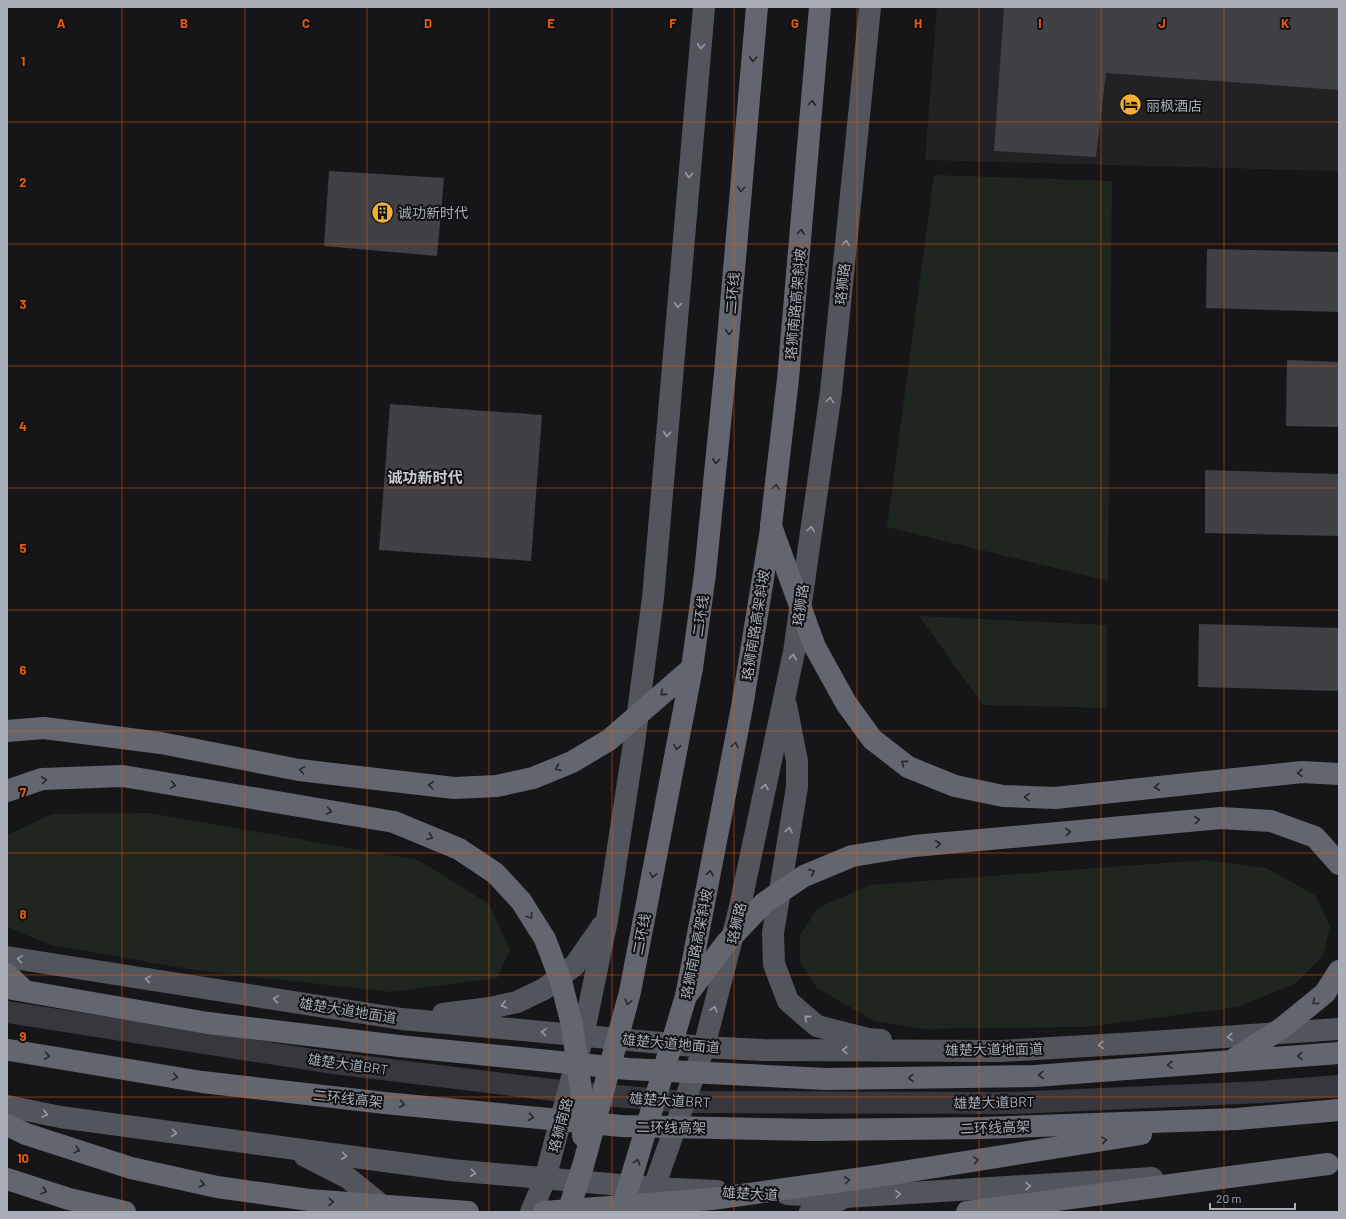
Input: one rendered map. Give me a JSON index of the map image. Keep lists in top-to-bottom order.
{
  "streets": {
    "highway": ["二环线", "珞狮南路高架斜坡", "二环线高架"],
    "main road": [
      "珞狮路",
      "雄楚大道地面道",
      "珞狮南路",
      "雄楚大道"
    ],
    "lane": ["雄楚大道BRT"]
  },
  "crossings": [
    ["珞狮路", "雄楚大道地面道"],
    ["珞狮路", "雄楚大道BRT"],
    ["珞狮路", "雄楚大道"],
    ["雄楚大道地面道", "珞狮南路"],
    ["雄楚大道BRT", "珞狮南路"]
  ],
  "one_way": ["二环线", "珞狮南路高架斜坡"],
  "districts": ["诚功新时代"],
  "places": {
    "hotel": ["丽枫酒店"],
    "building": ["诚功新时代"]
  },
  "scale_bar": "20 m",
  "grid": {
    "columns": [
      "A",
      "B",
      "C",
      "D",
      "E",
      "F",
      "G",
      "H",
      "I",
      "J",
      "K"
    ],
    "rows": [
      "1",
      "2",
      "3",
      "4",
      "5",
      "6",
      "7",
      "8",
      "9",
      "10"
    ]
  }
}
